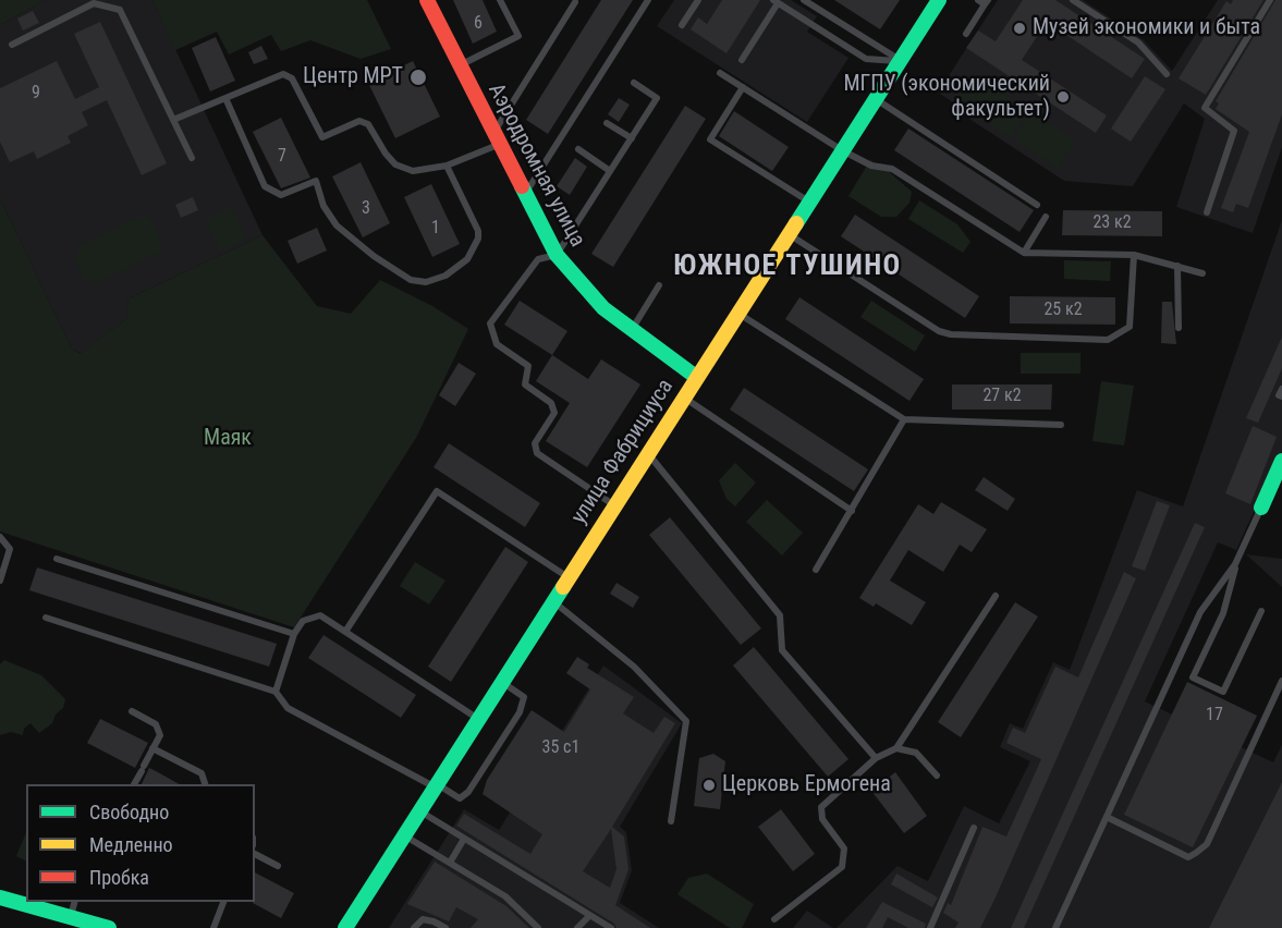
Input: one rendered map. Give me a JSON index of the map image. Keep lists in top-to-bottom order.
{
  "streets": {
    "main road": ["Аэродромная улица", "улица Фабрициуса"]
  },
  "crossings": [
    ["Аэродромная улица", "улица Фабрициуса"]
  ],
  "districts": ["ЮЖНОЕ ТУШИНО"],
  "parks": ["Маяк"],
  "places": [
    "Музей экономики и быта",
    "Центр МРТ",
    "МГПУ (экономический факультет)",
    "Церковь Ермогена"
  ],
  "house_numbers": [
    "6",
    "9",
    "7",
    "3",
    "23 к2",
    "1",
    "25 к2",
    "27 к2",
    "17",
    "35 c1"
  ],
  "legend": ["Свободно", "Медленно", "Пробка"]
}
